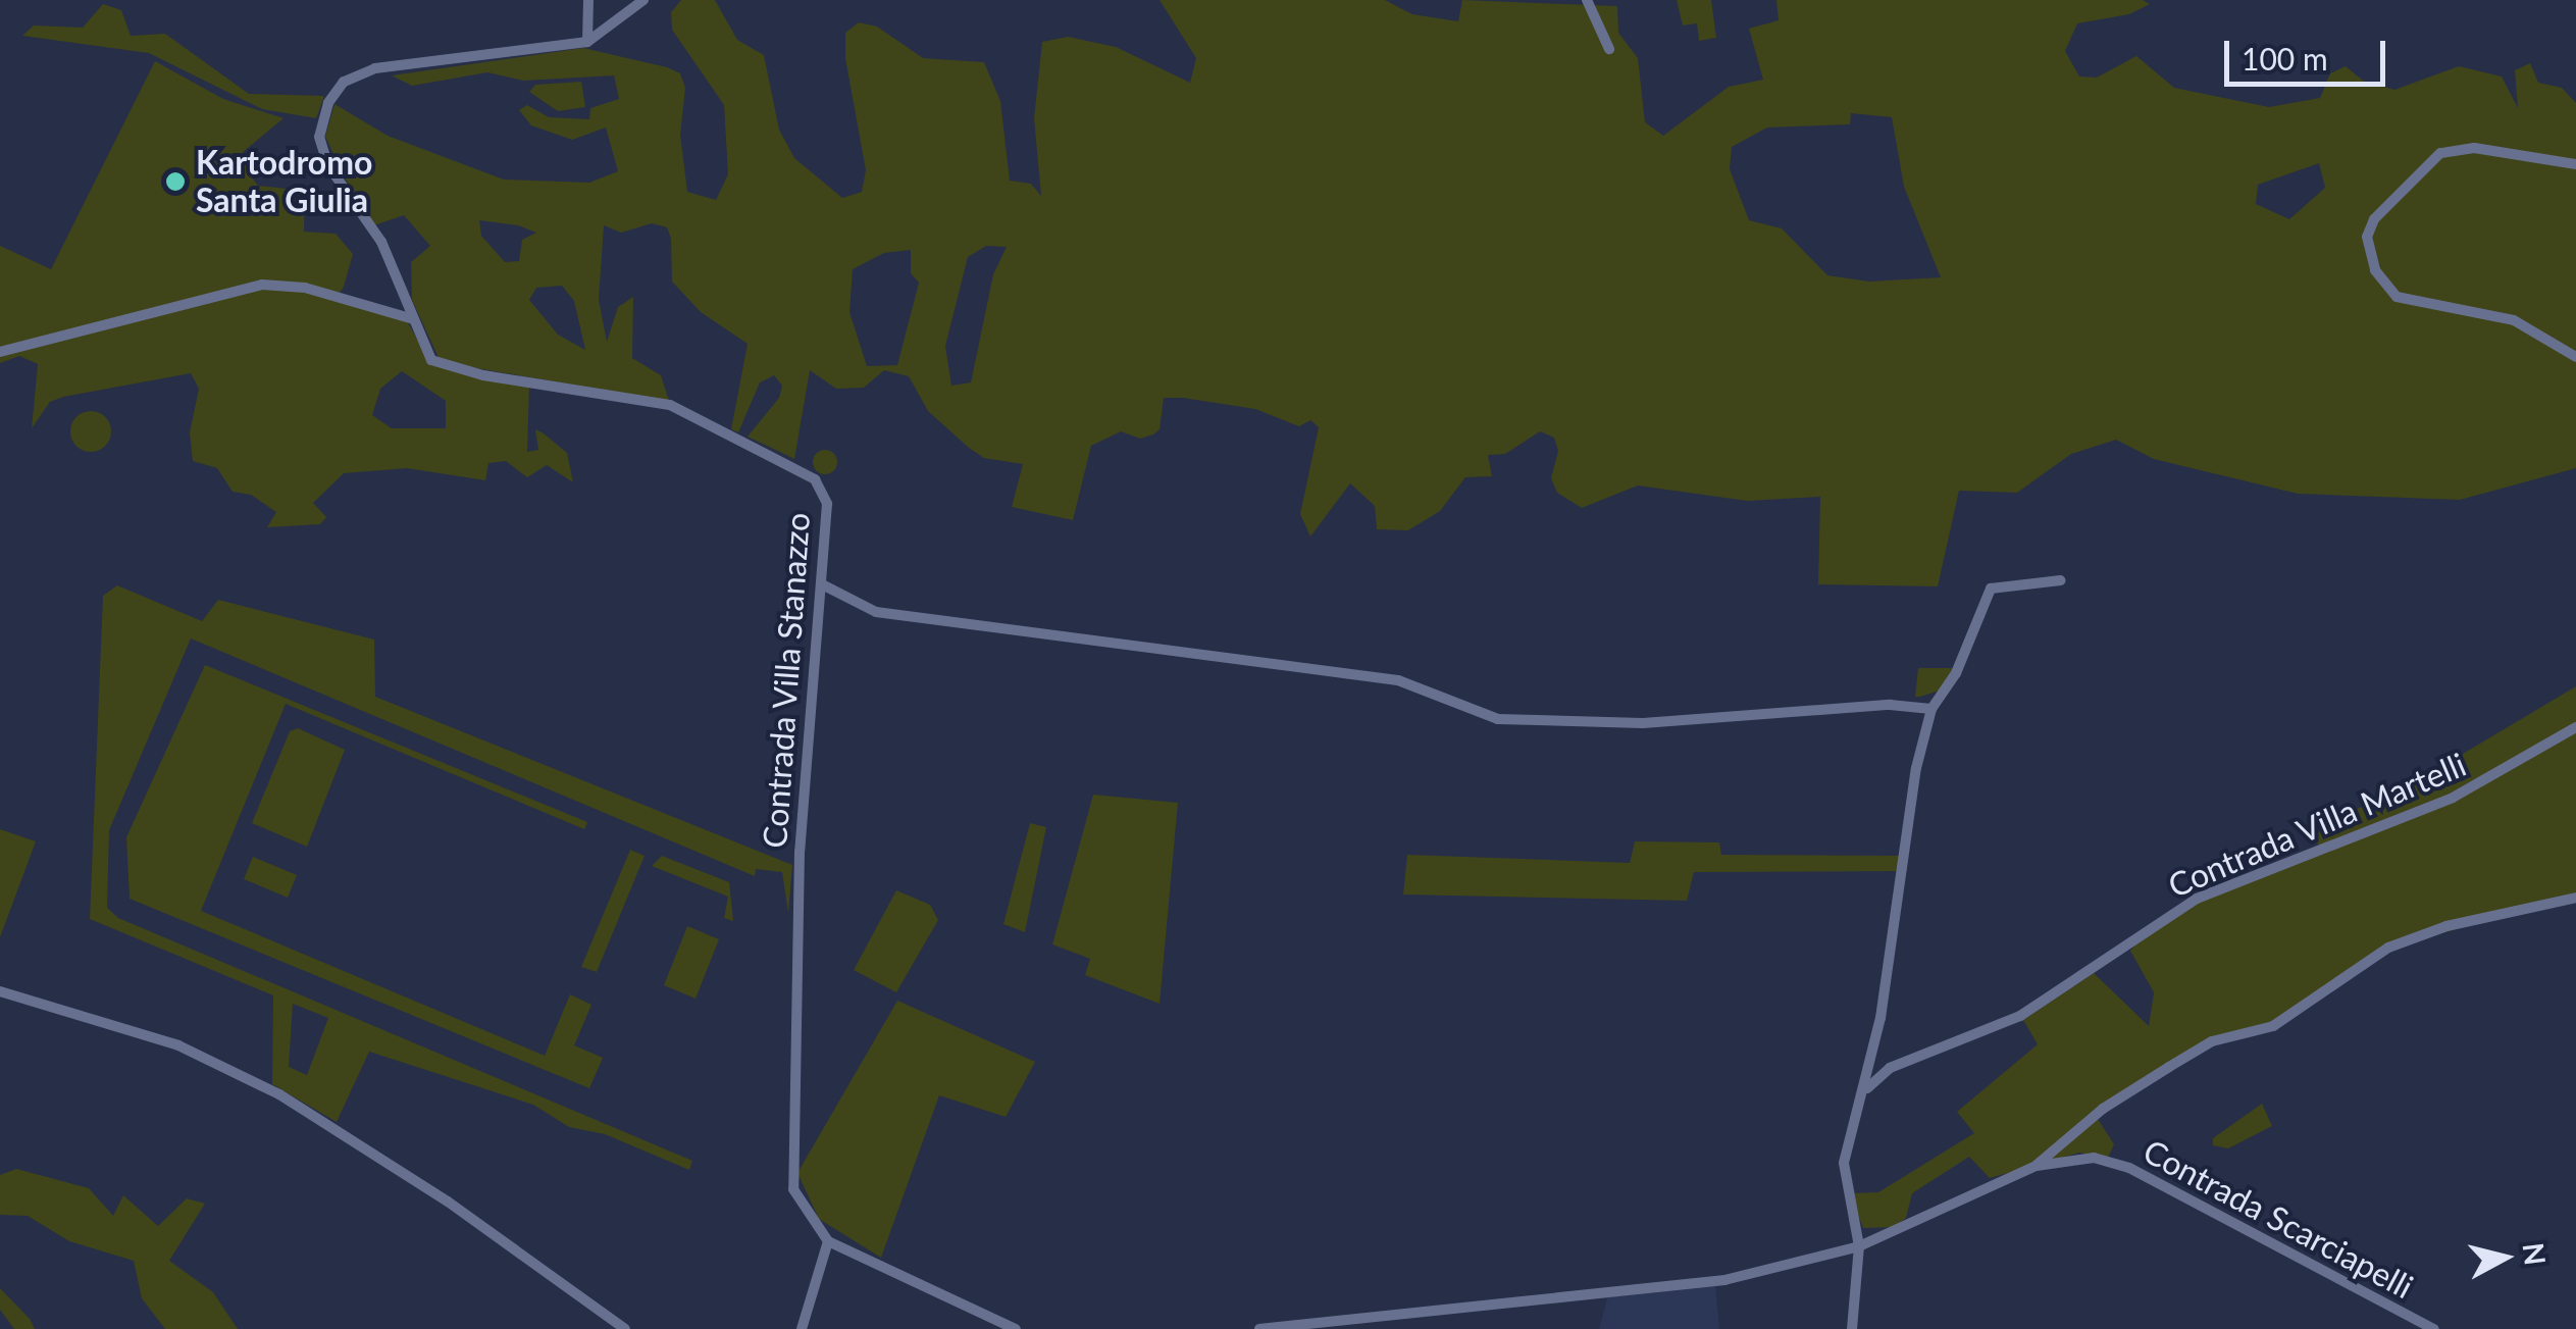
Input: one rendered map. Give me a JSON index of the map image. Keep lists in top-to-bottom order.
{
  "streets": {
    "street": ["Contrada Villa Stanazzo", "Contrada Villa Martelli", "Contrada Scarciapelli"]
  },
  "places": ["Kartodromo Santa Giulia"],
  "scale_bar": "100 m",
  "north": "right"
}
